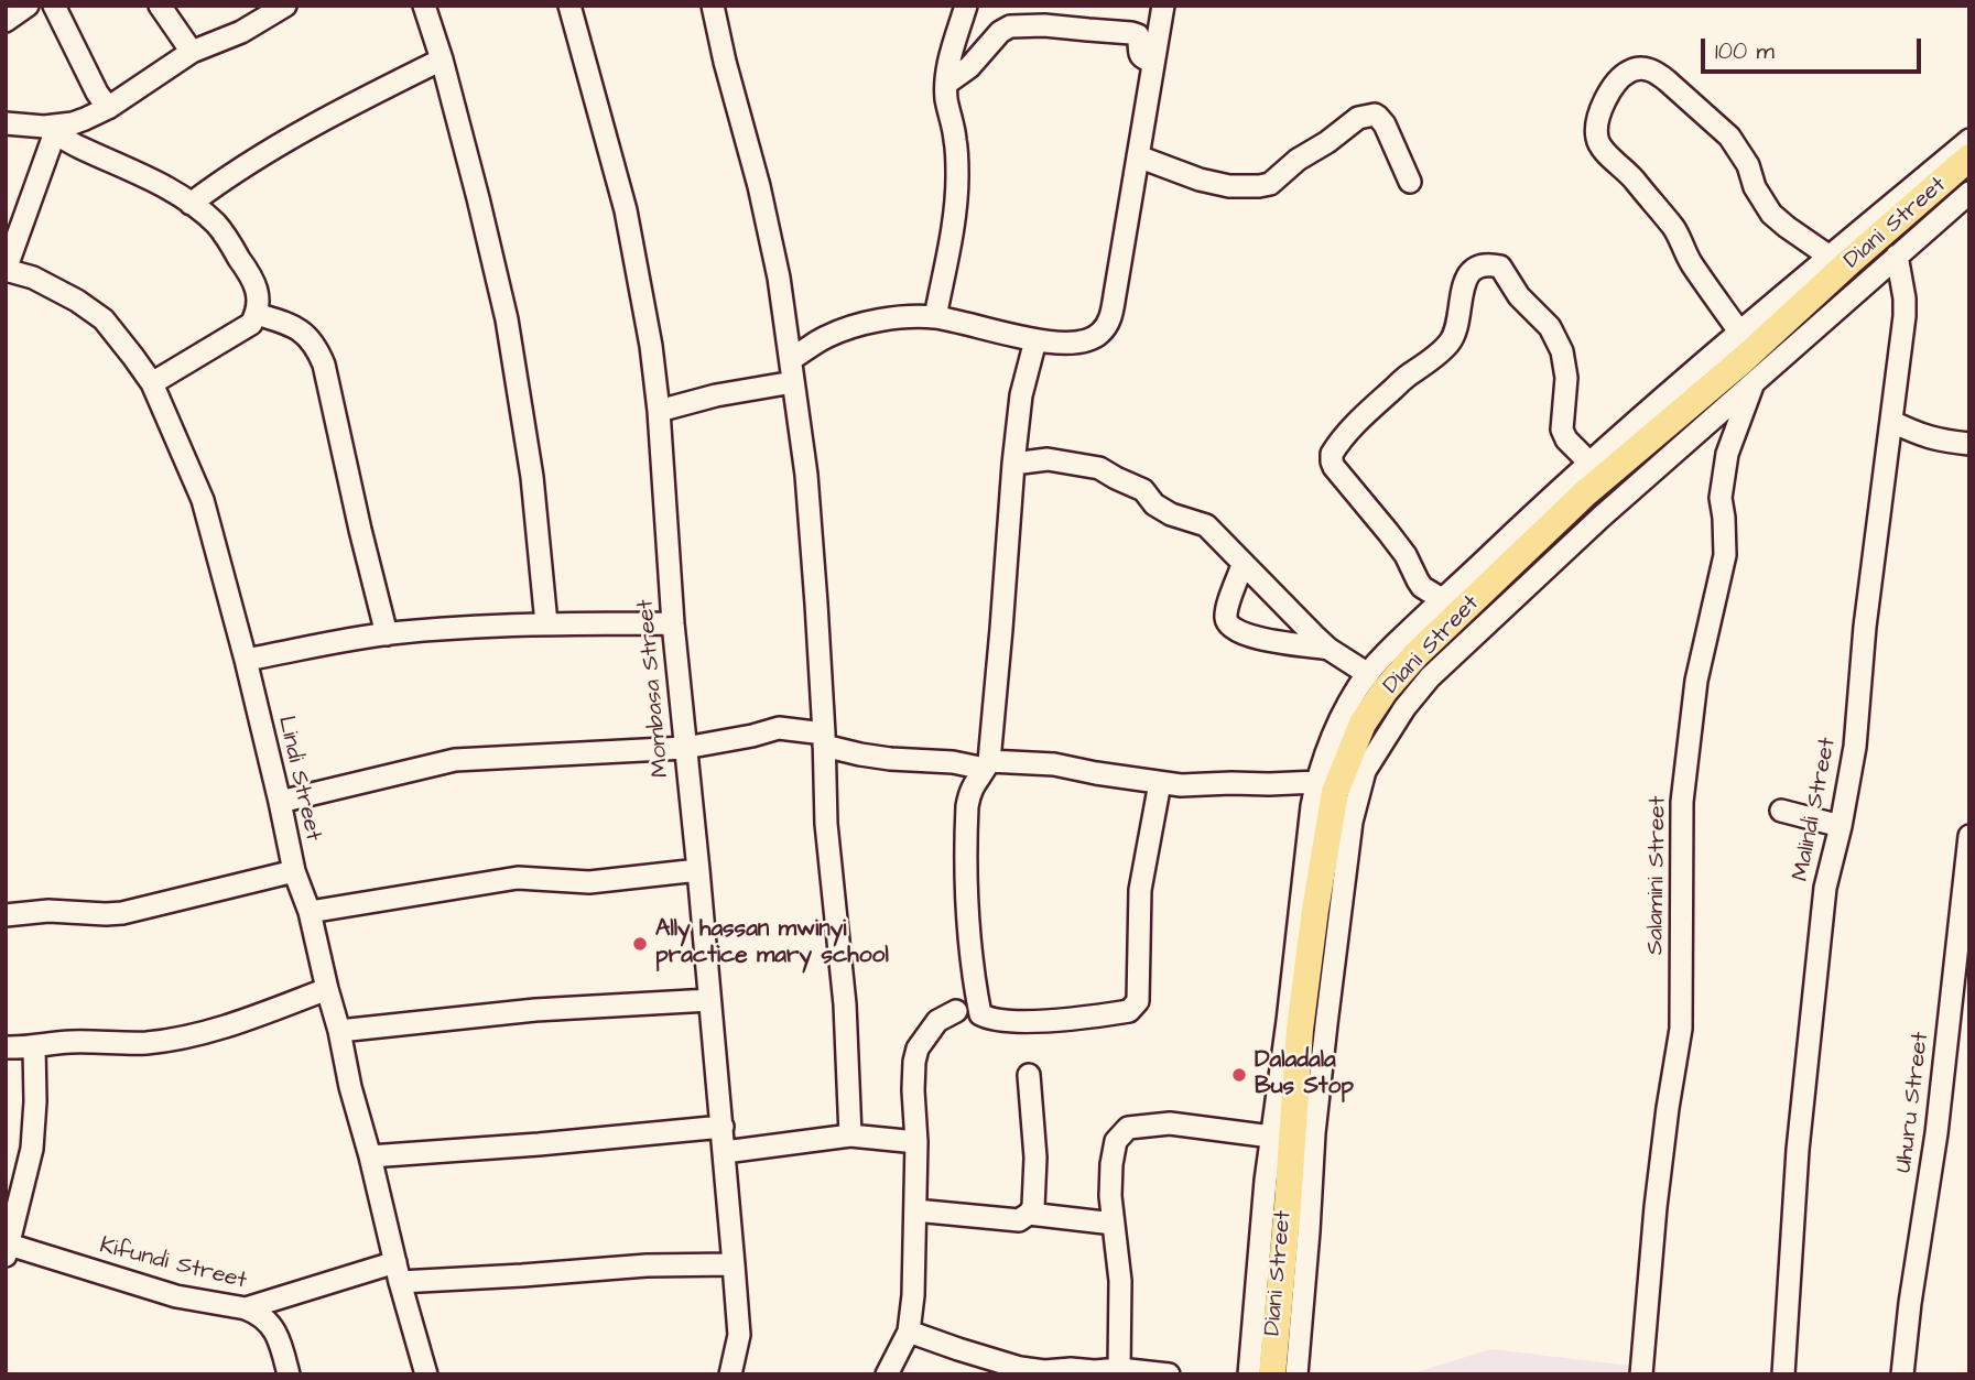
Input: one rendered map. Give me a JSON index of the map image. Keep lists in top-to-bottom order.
{
  "streets": {
    "street": [
      "Diani Street",
      "Mombasa Street",
      "Lindi Street",
      "Malindi Street",
      "Salamini Street",
      "Uhuru Street",
      "Kifundi Street"
    ]
  },
  "crossings": [
    ["Diani Street", "Malindi Street"],
    ["Diani Street", "Salamini Street"]
  ],
  "places": ["Ally hassan mwinyi practice mary school", "Daladala Bus Stop"],
  "scale_bar": "100 m"
}
